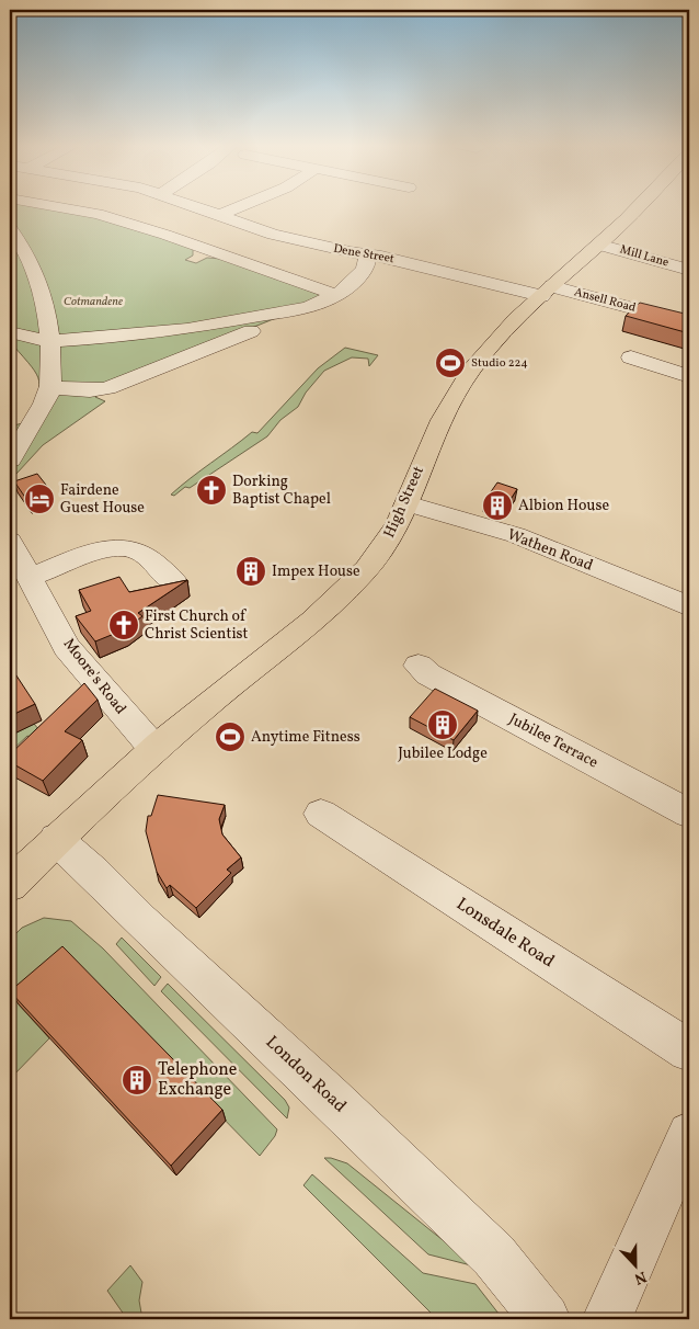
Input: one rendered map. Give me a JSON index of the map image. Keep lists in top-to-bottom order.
{
  "streets": {
    "main road": ["High Street"],
    "street": [
      "Dene Street",
      "Mill Lane",
      "Ansell Road",
      "Wathen Road",
      "Moore's Road",
      "Jubilee Terrace",
      "Lonsdale Road",
      "London Road"
    ]
  },
  "crossings": [
    ["Dene Street", "Ansell Road"],
    ["Dene Street", "High Street"],
    ["Mill Lane", "High Street"],
    ["Ansell Road", "High Street"],
    ["High Street", "Wathen Road"],
    ["High Street", "Moore's Road"],
    ["High Street", "London Road"]
  ],
  "parks": ["Cotmandene"],
  "places": {
    "sports": ["Studio 224", "Anytime Fitness"],
    "church": ["Dorking Baptist Chapel", "First Church of Christ Scientist"],
    "hotel": ["Fairdene Guest House"],
    "building": [
      "Albion House",
      "Impex House",
      "Jubilee Lodge",
      "Telephone Exchange"
    ]
  },
  "north": "bottom"
}
